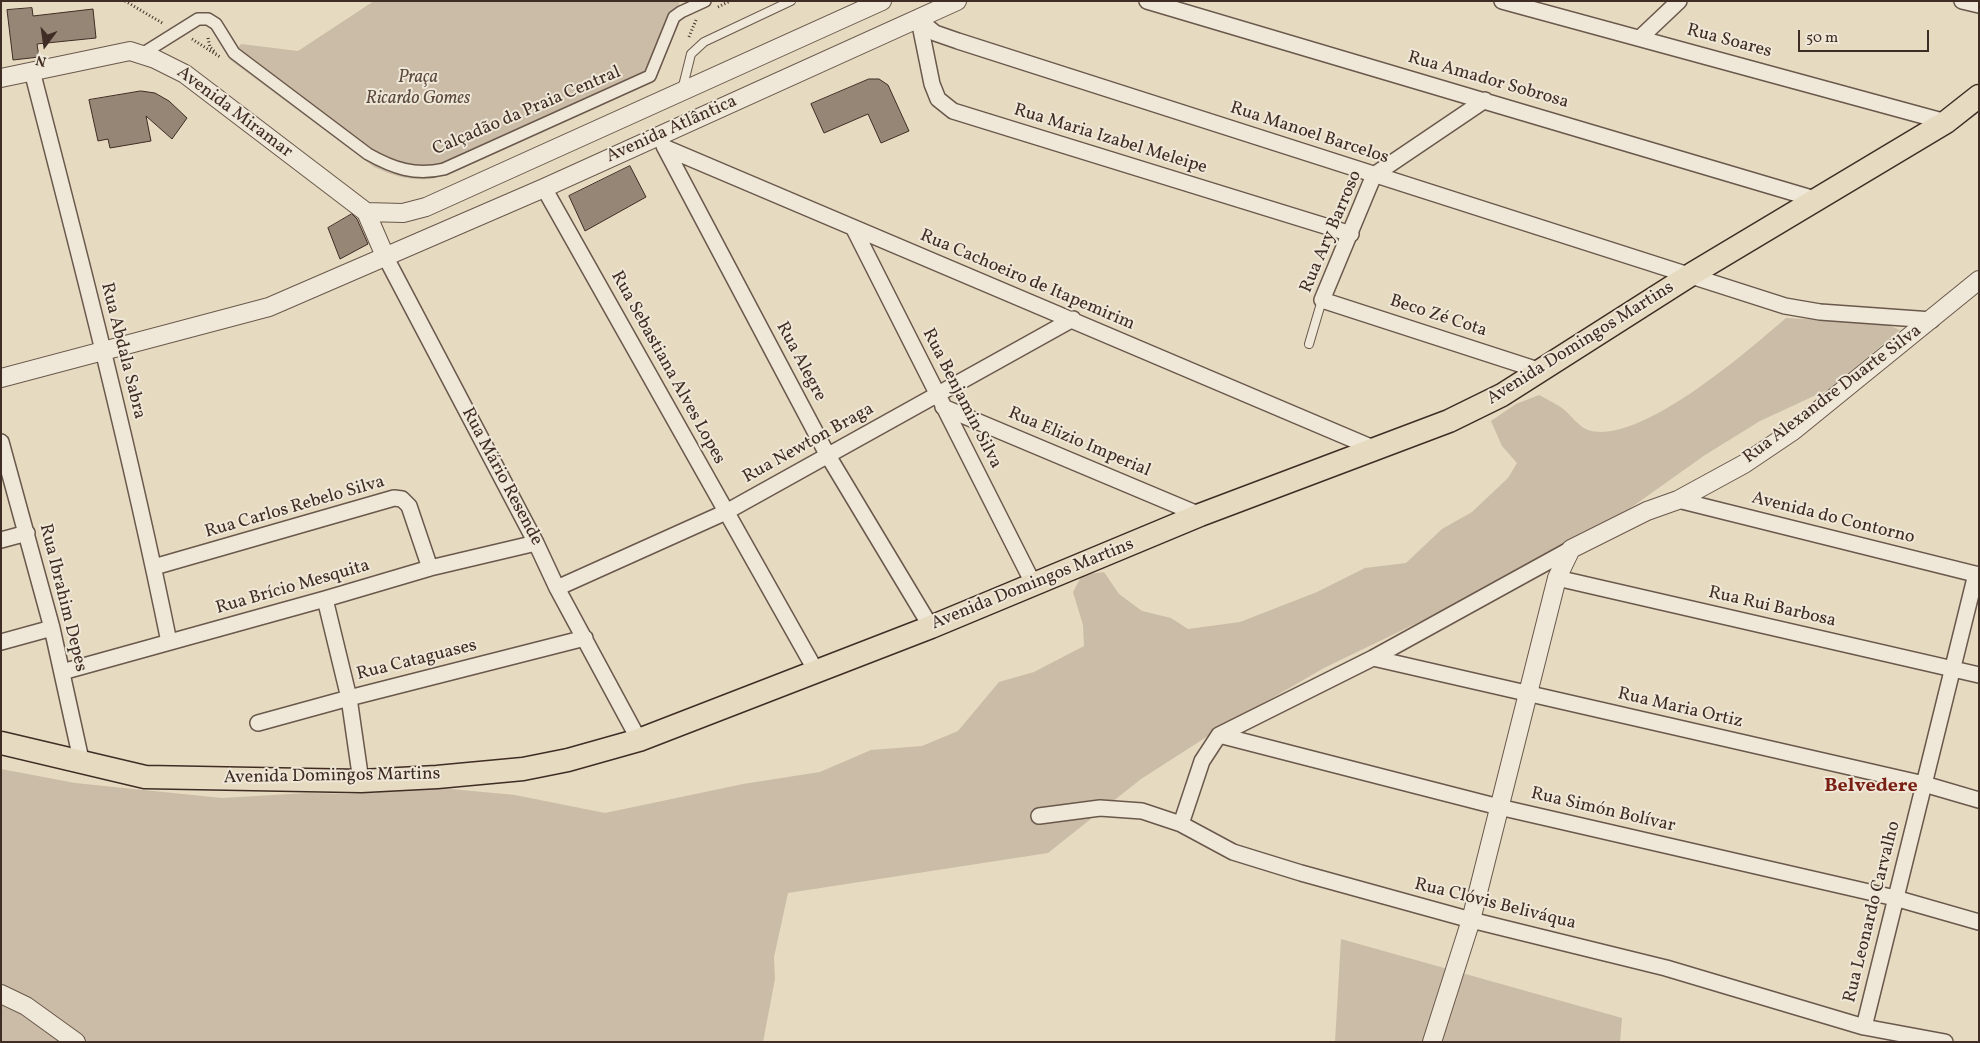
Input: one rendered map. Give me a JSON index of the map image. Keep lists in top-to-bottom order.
{
  "streets": {
    "main road": ["Avenida Domingos Martins"],
    "street": [
      "Rua Soares",
      "Rua Amador Sobrosa",
      "Calçadão da Praia Central",
      "Avenida Miramar",
      "Avenida Atlântica",
      "Rua Manoel Barcelos",
      "Rua Maria Izabel Meleipe",
      "Rua Ary Barroso",
      "Rua Cachoeiro de Itapemirim",
      "Beco Zé Cota",
      "Rua Abdala Sabra",
      "Rua Alegre",
      "Rua Sebastiana Alves Lopes",
      "Rua Alexandre Duarte Silva",
      "Rua Benjamin Silva",
      "Rua Elizio Imperial",
      "Rua Newton Braga",
      "Rua Mário Resende",
      "Rua Carlos Rebelo Silva",
      "Avenida do Contorno",
      "Rua Brício Mesquita",
      "Rua Ibrahim Depes",
      "Rua Rui Barbosa",
      "Rua Cataguases",
      "Rua Maria Ortiz",
      "Rua Simón Bolívar",
      "Rua Clóvis Beliváqua",
      "Rua Leonardo Carvalho"
    ]
  },
  "crossings": [
    ["Rua Soares", "Avenida Domingos Martins"],
    ["Rua Amador Sobrosa", "Rua Ary Barroso"],
    ["Rua Amador Sobrosa", "Avenida Domingos Martins"],
    ["Calçadão da Praia Central", "Avenida Miramar"],
    ["Avenida Miramar", "Avenida Atlântica"],
    ["Avenida Miramar", "Rua Abdala Sabra"],
    ["Avenida Miramar", "Rua Mário Resende"],
    ["Avenida Atlântica", "Rua Manoel Barcelos"],
    ["Avenida Atlântica", "Rua Maria Izabel Meleipe"],
    ["Avenida Atlântica", "Rua Cachoeiro de Itapemirim"],
    ["Avenida Atlântica", "Rua Abdala Sabra"],
    ["Avenida Atlântica", "Rua Alegre"],
    ["Avenida Atlântica", "Rua Sebastiana Alves Lopes"],
    ["Avenida Atlântica", "Rua Mário Resende"],
    ["Rua Manoel Barcelos", "Rua Maria Izabel Meleipe"],
    ["Rua Manoel Barcelos", "Rua Ary Barroso"],
    ["Rua Manoel Barcelos", "Avenida Domingos Martins"],
    ["Rua Manoel Barcelos", "Rua Alexandre Duarte Silva"],
    ["Rua Maria Izabel Meleipe", "Rua Ary Barroso"],
    ["Rua Ary Barroso", "Beco Zé Cota"],
    ["Rua Cachoeiro de Itapemirim", "Avenida Domingos Martins"],
    ["Rua Cachoeiro de Itapemirim", "Rua Alegre"],
    ["Rua Cachoeiro de Itapemirim", "Rua Benjamin Silva"],
    ["Rua Cachoeiro de Itapemirim", "Rua Newton Braga"],
    ["Beco Zé Cota", "Avenida Domingos Martins"],
    ["Avenida Domingos Martins", "Rua Alegre"],
    ["Avenida Domingos Martins", "Rua Sebastiana Alves Lopes"],
    ["Avenida Domingos Martins", "Rua Benjamin Silva"],
    ["Avenida Domingos Martins", "Rua Elizio Imperial"],
    ["Avenida Domingos Martins", "Rua Mário Resende"],
    ["Avenida Domingos Martins", "Rua Ibrahim Depes"],
    ["Rua Abdala Sabra", "Rua Carlos Rebelo Silva"],
    ["Rua Abdala Sabra", "Rua Brício Mesquita"],
    ["Rua Alegre", "Rua Newton Braga"],
    ["Rua Sebastiana Alves Lopes", "Rua Newton Braga"],
    ["Rua Alexandre Duarte Silva", "Avenida do Contorno"],
    ["Rua Benjamin Silva", "Rua Elizio Imperial"],
    ["Rua Benjamin Silva", "Rua Newton Braga"],
    ["Rua Elizio Imperial", "Rua Newton Braga"],
    ["Rua Newton Braga", "Rua Mário Resende"],
    ["Rua Mário Resende", "Rua Brício Mesquita"],
    ["Rua Mário Resende", "Rua Cataguases"],
    ["Rua Carlos Rebelo Silva", "Rua Brício Mesquita"],
    ["Avenida do Contorno", "Rua Leonardo Carvalho"],
    ["Rua Brício Mesquita", "Rua Ibrahim Depes"],
    ["Rua Rui Barbosa", "Rua Leonardo Carvalho"],
    ["Rua Maria Ortiz", "Rua Leonardo Carvalho"],
    ["Rua Simón Bolívar", "Rua Leonardo Carvalho"],
    ["Rua Clóvis Beliváqua", "Rua Leonardo Carvalho"]
  ],
  "districts": ["Belvedere"],
  "parks": ["Praça Ricardo Gomes"],
  "scale_bar": "50 m",
  "north": "bottom"
}
